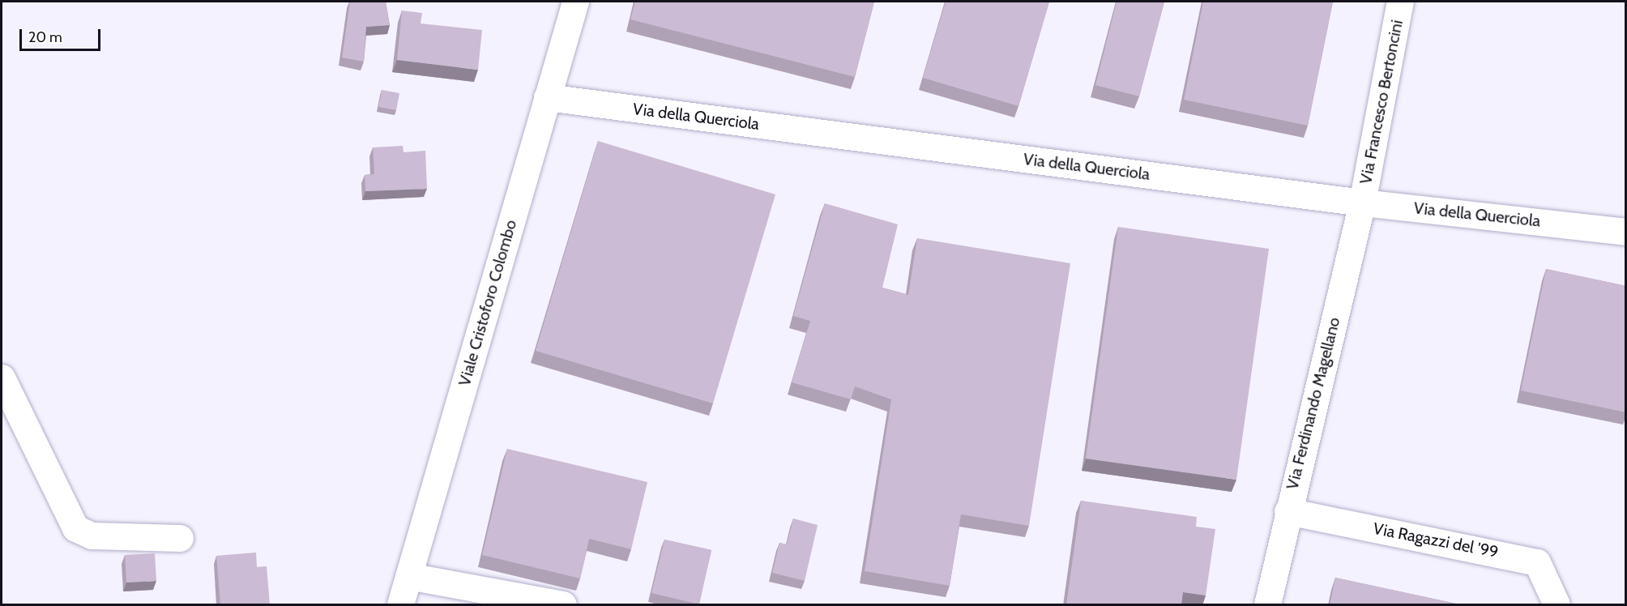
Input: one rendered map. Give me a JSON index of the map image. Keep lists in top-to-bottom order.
{
  "streets": {
    "street": [
      "Via Francesco Bertoncini",
      "Via della Querciola",
      "Viale Cristoforo Colombo",
      "Via Ferdinando Magellano",
      "Via Ragazzi del '99"
    ]
  },
  "crossings": [
    ["Via Francesco Bertoncini", "Via della Querciola"],
    ["Via Francesco Bertoncini", "Via Ferdinando Magellano"],
    ["Via della Querciola", "Viale Cristoforo Colombo"],
    ["Via della Querciola", "Via Ferdinando Magellano"],
    ["Via Ferdinando Magellano", "Via Ragazzi del '99"]
  ],
  "scale_bar": "20 m"
}
